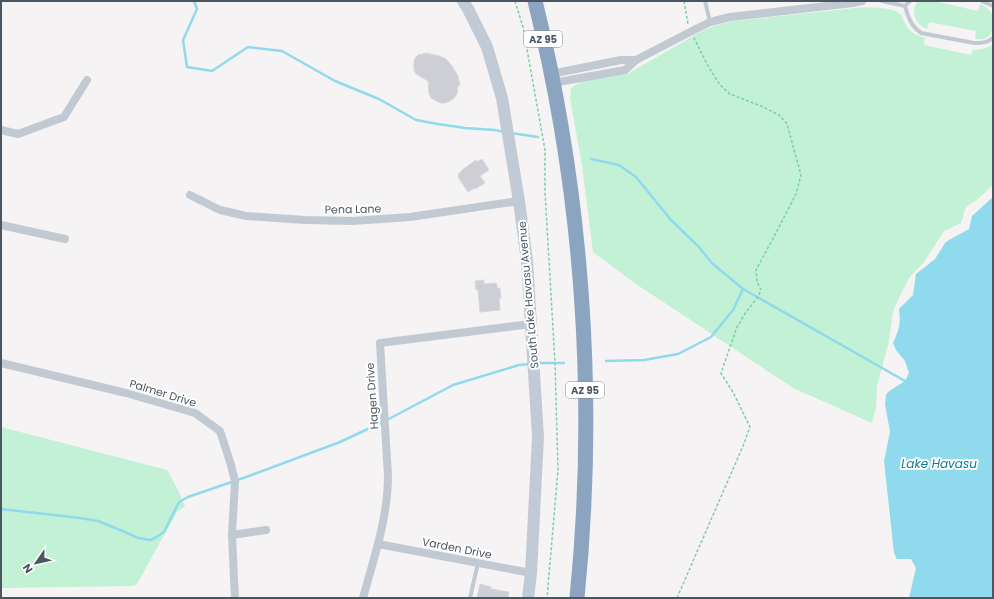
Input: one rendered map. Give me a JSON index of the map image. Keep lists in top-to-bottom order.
{
  "streets": {
    "highway": ["AZ 95"],
    "main road": ["South Lake Havasu Avenue"],
    "street": [
      "Pena Lane",
      "Palmer Drive",
      "Hagen Drive",
      "Varden Drive"
    ]
  },
  "crossings": [
    ["Pena Lane", "South Lake Havasu Avenue"],
    ["South Lake Havasu Avenue", "Hagen Drive"],
    ["South Lake Havasu Avenue", "Varden Drive"],
    ["Hagen Drive", "Varden Drive"]
  ],
  "water": ["Lake Havasu"],
  "north": "bottom left"
}
